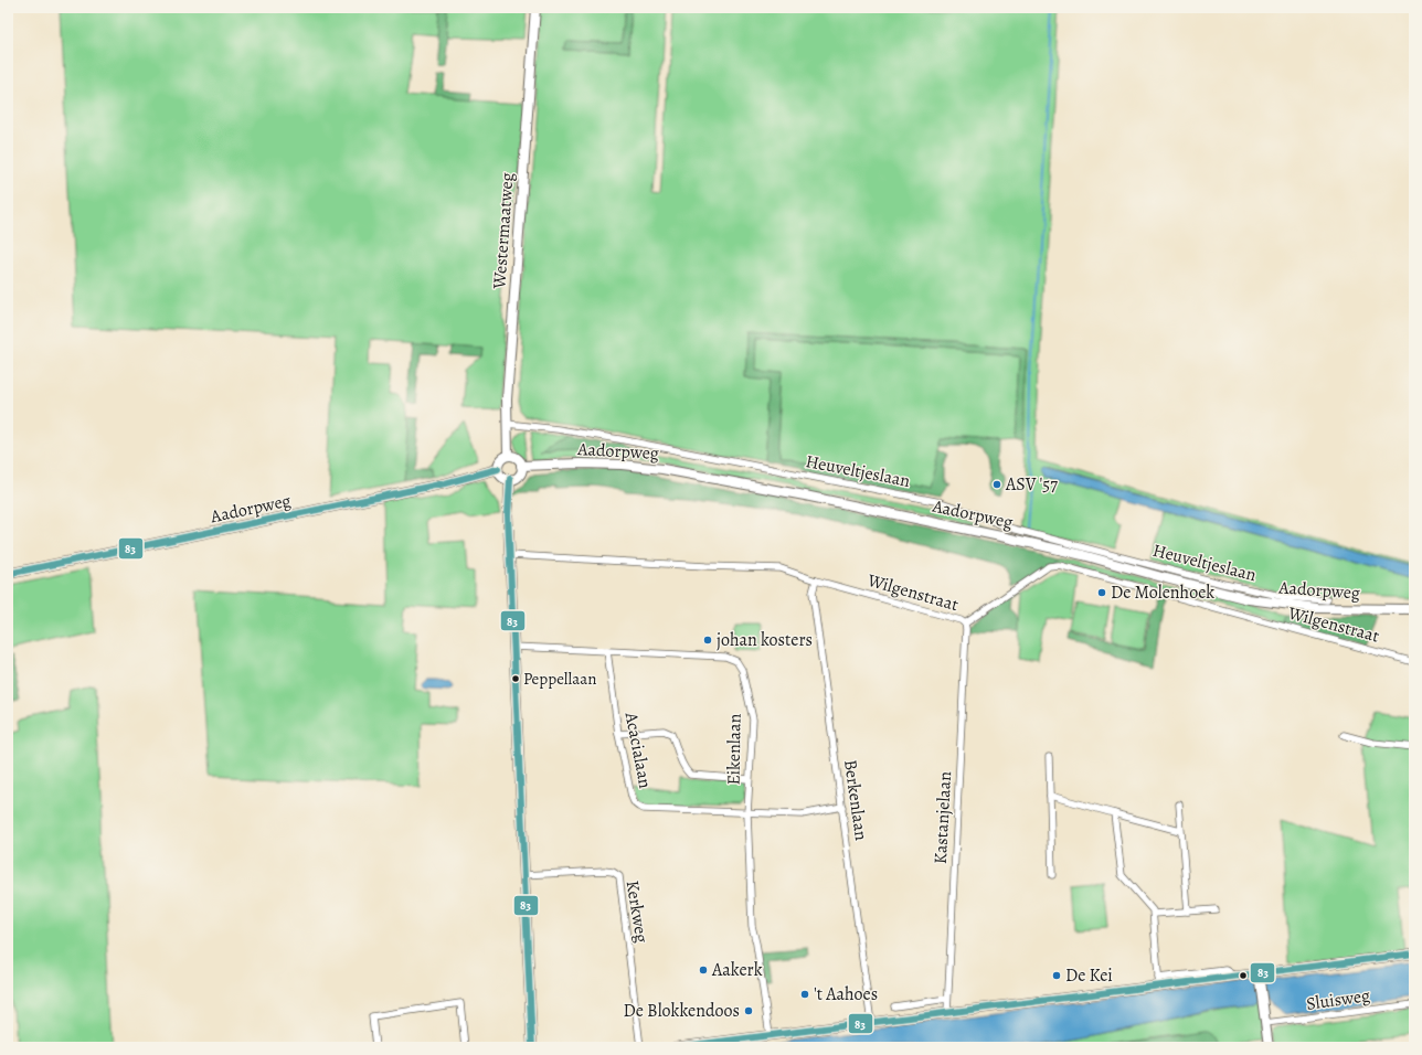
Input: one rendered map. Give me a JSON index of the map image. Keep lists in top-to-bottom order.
{
  "streets": {
    "street": [
      "Westermaatweg",
      "Aadorpweg",
      "Heuveltjeslaan",
      "Wilgenstraat",
      "Eikenlaan",
      "Acacialaan",
      "Berkenlaan",
      "Kastanjelaan",
      "Kerkweg",
      "Sluisweg"
    ]
  },
  "crossings": [
    ["Westermaatweg", "Aadorpweg"],
    ["Westermaatweg", "Heuveltjeslaan"],
    ["Wilgenstraat", "Berkenlaan"],
    ["Wilgenstraat", "Kastanjelaan"],
    ["Eikenlaan", "Acacialaan"],
    ["Acacialaan", "Berkenlaan"]
  ],
  "places": [
    "ASV '57",
    "De Molenhoek",
    "johan kosters",
    "Peppellaan",
    "Aakerk",
    "De Kei",
    "'t Aahoes",
    "De Blokkendoos"
  ],
  "lines": ["transit line 83"]
}
